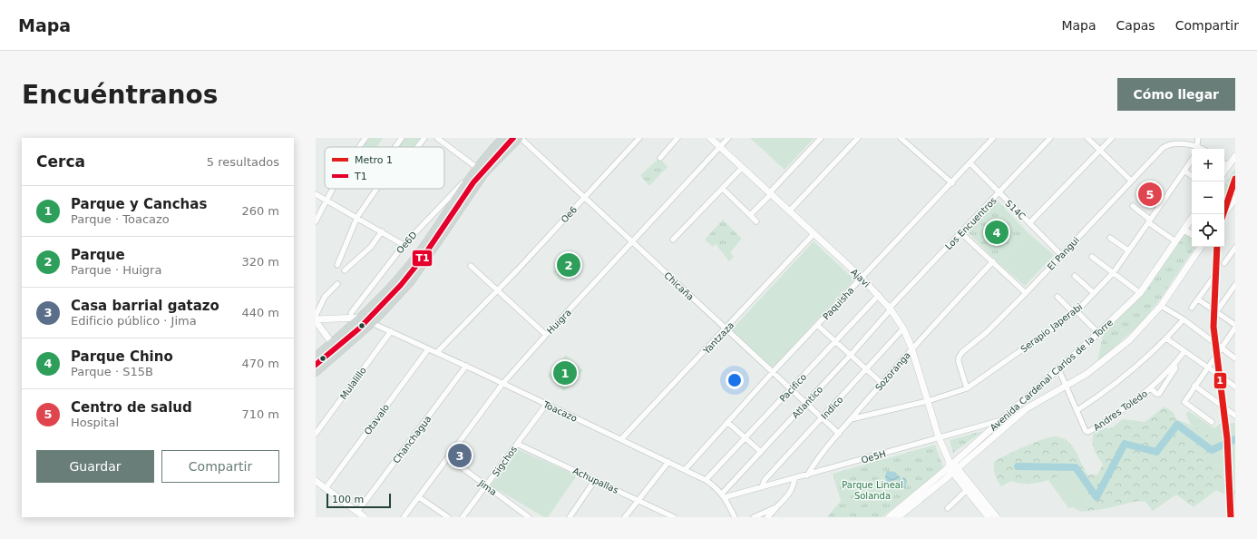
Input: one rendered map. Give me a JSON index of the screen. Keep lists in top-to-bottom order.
{
  "streets": {
    "street": [
      "S14C",
      "Oe6",
      "Los Encuentros",
      "Oe6D",
      "El Pangui",
      "Ajavi",
      "Chicaña",
      "Paquisha",
      "Huigra",
      "Serapio Japerabi",
      "Yantzaza",
      "Sozoranga",
      "Avenida Cardenal Carlos de la Torre",
      "Mulalillo",
      "Pacifico",
      "Atlantico",
      "Indico",
      "Andres Toledo",
      "Toacazo",
      "Otavalo",
      "Chanchagua",
      "Oe5H",
      "Sigchos",
      "Achupallas",
      "Jima"
    ]
  },
  "crossings": [
    ["S14C", "Los Encuentros"],
    ["S14C", "El Pangui"],
    ["S14C", "Paquisha"],
    ["Oe6", "Chicaña"],
    ["Oe6", "Toacazo"],
    ["Los Encuentros", "Ajavi"],
    ["Los Encuentros", "Atlantico"],
    ["El Pangui", "Serapio Japerabi"],
    ["Ajavi", "Paquisha"],
    ["Ajavi", "Huigra"],
    ["Ajavi", "Serapio Japerabi"],
    ["Ajavi", "Yantzaza"],
    ["Ajavi", "Sozoranga"],
    ["Ajavi", "Avenida Cardenal Carlos de la Torre"],
    ["Ajavi", "Pacifico"],
    ["Ajavi", "Atlantico"],
    ["Ajavi", "Indico"],
    ["Ajavi", "Oe5H"],
    ["Chicaña", "Paquisha"],
    ["Chicaña", "Huigra"],
    ["Chicaña", "Yantzaza"],
    ["Chicaña", "Sozoranga"],
    ["Chicaña", "Pacifico"],
    ["Chicaña", "Atlantico"],
    ["Chicaña", "Indico"],
    ["Paquisha", "Toacazo"],
    ["Huigra", "Toacazo"],
    ["Huigra", "Jima"],
    ["Serapio Japerabi", "Sozoranga"],
    ["Yantzaza", "Toacazo"],
    ["Sozoranga", "Oe5H"],
    ["Avenida Cardenal Carlos de la Torre", "Andres Toledo"],
    ["Avenida Cardenal Carlos de la Torre", "Oe5H"],
    ["Mulalillo", "Toacazo"],
    ["Pacifico", "Toacazo"],
    ["Atlantico", "Toacazo"],
    ["Toacazo", "Otavalo"],
    ["Toacazo", "Chanchagua"],
    ["Toacazo", "Sigchos"],
    ["Sigchos", "Achupallas"],
    ["Sigchos", "Jima"]
  ],
  "parks": ["Parque Lineal Solanda"],
  "lines": ["transit line T1", "metro line 1"],
  "legend": ["Metro 1", "T1"],
  "scale_bar": "100 m",
  "page": {
    "header": "Mapa",
    "nav": ["Mapa", "Capas", "Compartir"],
    "buttons": [
      "Cómo llegar",
      ["Guardar", "Compartir"]
    ],
    "title": "Encuéntranos",
    "heading": ["Cerca", "5 resultados"],
    "map_buttons": ["+", "−"],
    "pins": [
      "5",
      "4",
      "2",
      "1",
      "3"
    ],
    "list": [
      {
        "mark": "1",
        "name": "Parque y Canchas",
        "note": "Parque · Toacazo",
        "value": "260 m"
      },
      {
        "mark": "2",
        "name": "Parque",
        "note": "Parque · Huigra",
        "value": "320 m"
      },
      {
        "mark": "3",
        "name": "Casa barrial gatazo",
        "note": "Edificio público · Jima",
        "value": "440 m"
      },
      {
        "mark": "4",
        "name": "Parque Chino",
        "note": "Parque · S15B",
        "value": "470 m"
      },
      {
        "mark": "5",
        "name": "Centro de salud",
        "note": "Hospital",
        "value": "710 m"
      }
    ],
    "scale": "100 m"
  }
}
